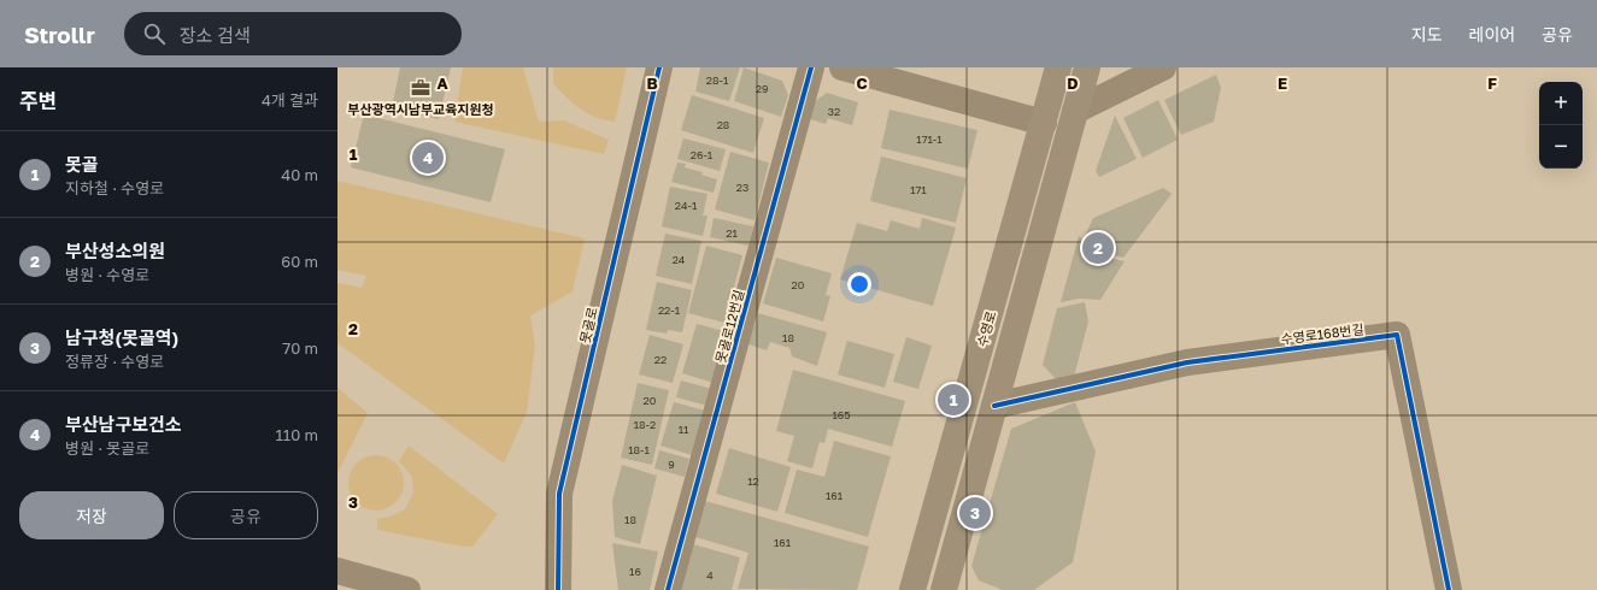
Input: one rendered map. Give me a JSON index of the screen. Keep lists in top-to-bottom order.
{
  "streets": {
    "main road": ["수영로"],
    "street": ["못골로", "못골로12번길", "수영로168번길"]
  },
  "places": {
    "office": ["부산광역시남부교육지원청"]
  },
  "house_numbers": [
    "28-1",
    "29",
    "32",
    "28",
    "171-1",
    "26-1",
    "23",
    "171",
    "24-1",
    "21",
    "24",
    "20",
    "22-1",
    "18",
    "22",
    "20",
    "165",
    "18-2",
    "11",
    "18-1",
    "9",
    "12",
    "161",
    "18",
    "161",
    "16",
    "4"
  ],
  "page": {
    "header": "Strollr",
    "search": "장소 검색",
    "nav": ["지도", "레이어", "공유"],
    "heading": ["주변", "4개 결과"],
    "map_buttons": ["+", "−"],
    "list": [
      {
        "mark": "1",
        "name": "못골",
        "note": "지하철 · 수영로",
        "value": "40 m"
      },
      {
        "mark": "2",
        "name": "부산성소의원",
        "note": "병원 · 수영로",
        "value": "60 m"
      },
      {
        "mark": "3",
        "name": "남구청(못골역)",
        "note": "정류장 · 수영로",
        "value": "70 m"
      },
      {
        "mark": "4",
        "name": "부산남구보건소",
        "note": "병원 · 못골로",
        "value": "110 m"
      }
    ],
    "pins": [
      "4",
      "2",
      "1",
      "3"
    ],
    "buttons": ["저장", "공유"]
  },
  "grid": {
    "columns": [
      "A",
      "B",
      "C",
      "D",
      "E",
      "F"
    ],
    "rows": ["1", "2", "3"]
  }
}
